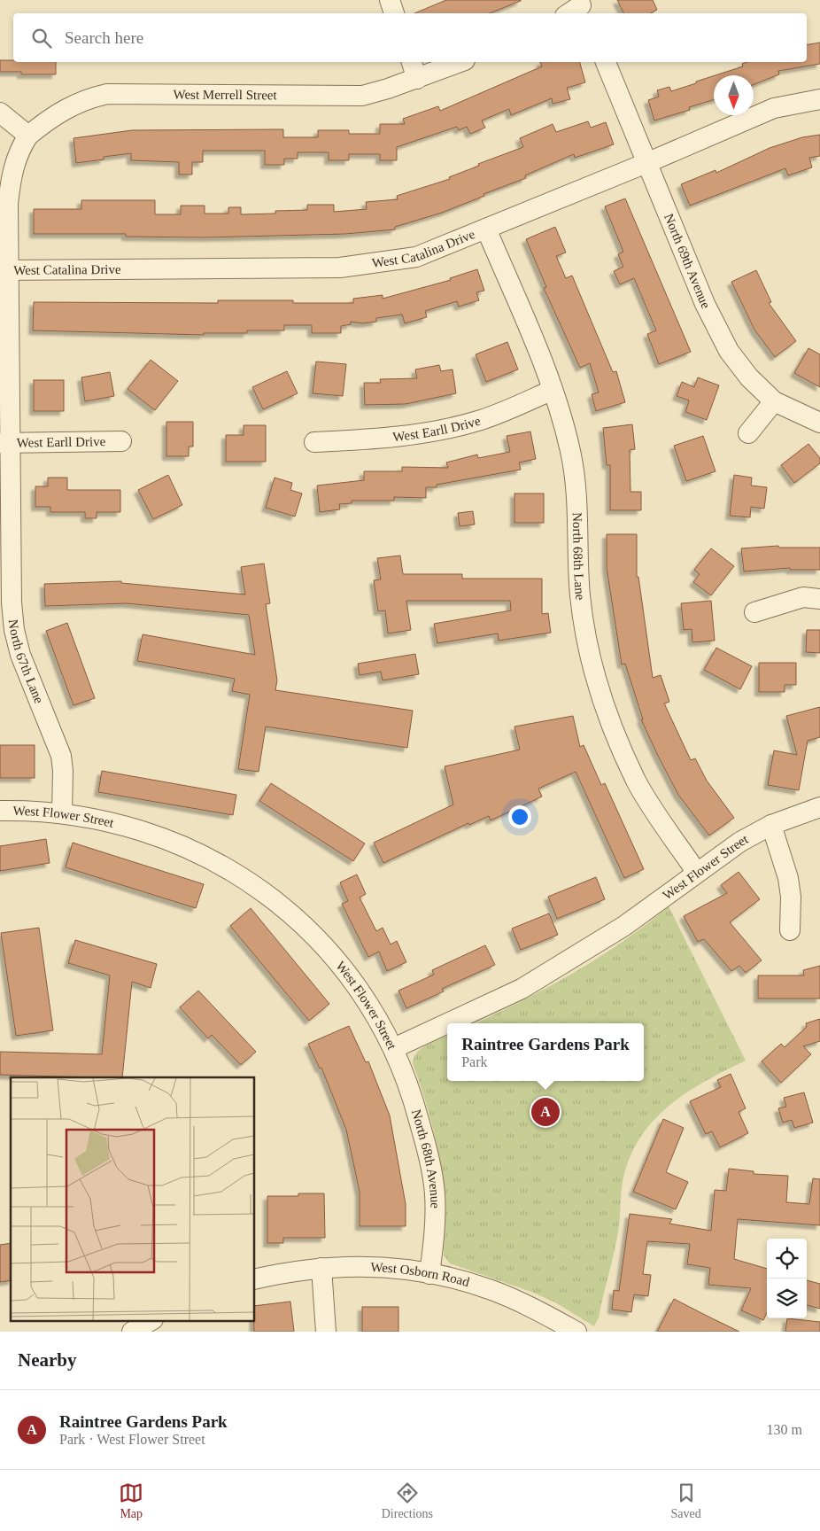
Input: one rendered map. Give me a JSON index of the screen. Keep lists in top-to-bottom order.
{
  "streets": {
    "street": [
      "West Merrell Street",
      "West Catalina Drive",
      "North 69th Avenue",
      "West Earll Drive",
      "North 68th Lane",
      "North 67th Lane",
      "West Flower Street",
      "North 68th Avenue",
      "West Osborn Road"
    ]
  },
  "crossings": [
    ["West Merrell Street", "North 67th Lane"],
    ["West Catalina Drive", "North 69th Avenue"],
    ["West Catalina Drive", "North 68th Lane"],
    ["West Catalina Drive", "North 67th Lane"],
    ["West Earll Drive", "North 68th Lane"],
    ["West Earll Drive", "North 67th Lane"],
    ["North 68th Lane", "West Flower Street"],
    ["North 67th Lane", "West Flower Street"],
    ["West Flower Street", "North 68th Avenue"],
    ["North 68th Avenue", "West Osborn Road"]
  ],
  "north": "bottom",
  "page": {
    "search": "Search here",
    "popup": ["Raintree Gardens Park", "Park"],
    "pins": "A",
    "heading": "Nearby",
    "list": [
      {
        "mark": "A",
        "name": "Raintree Gardens Park",
        "note": "Park · West Flower Street",
        "value": "130 m"
      }
    ],
    "nav": ["Map", "Directions", "Saved"]
  }
}
